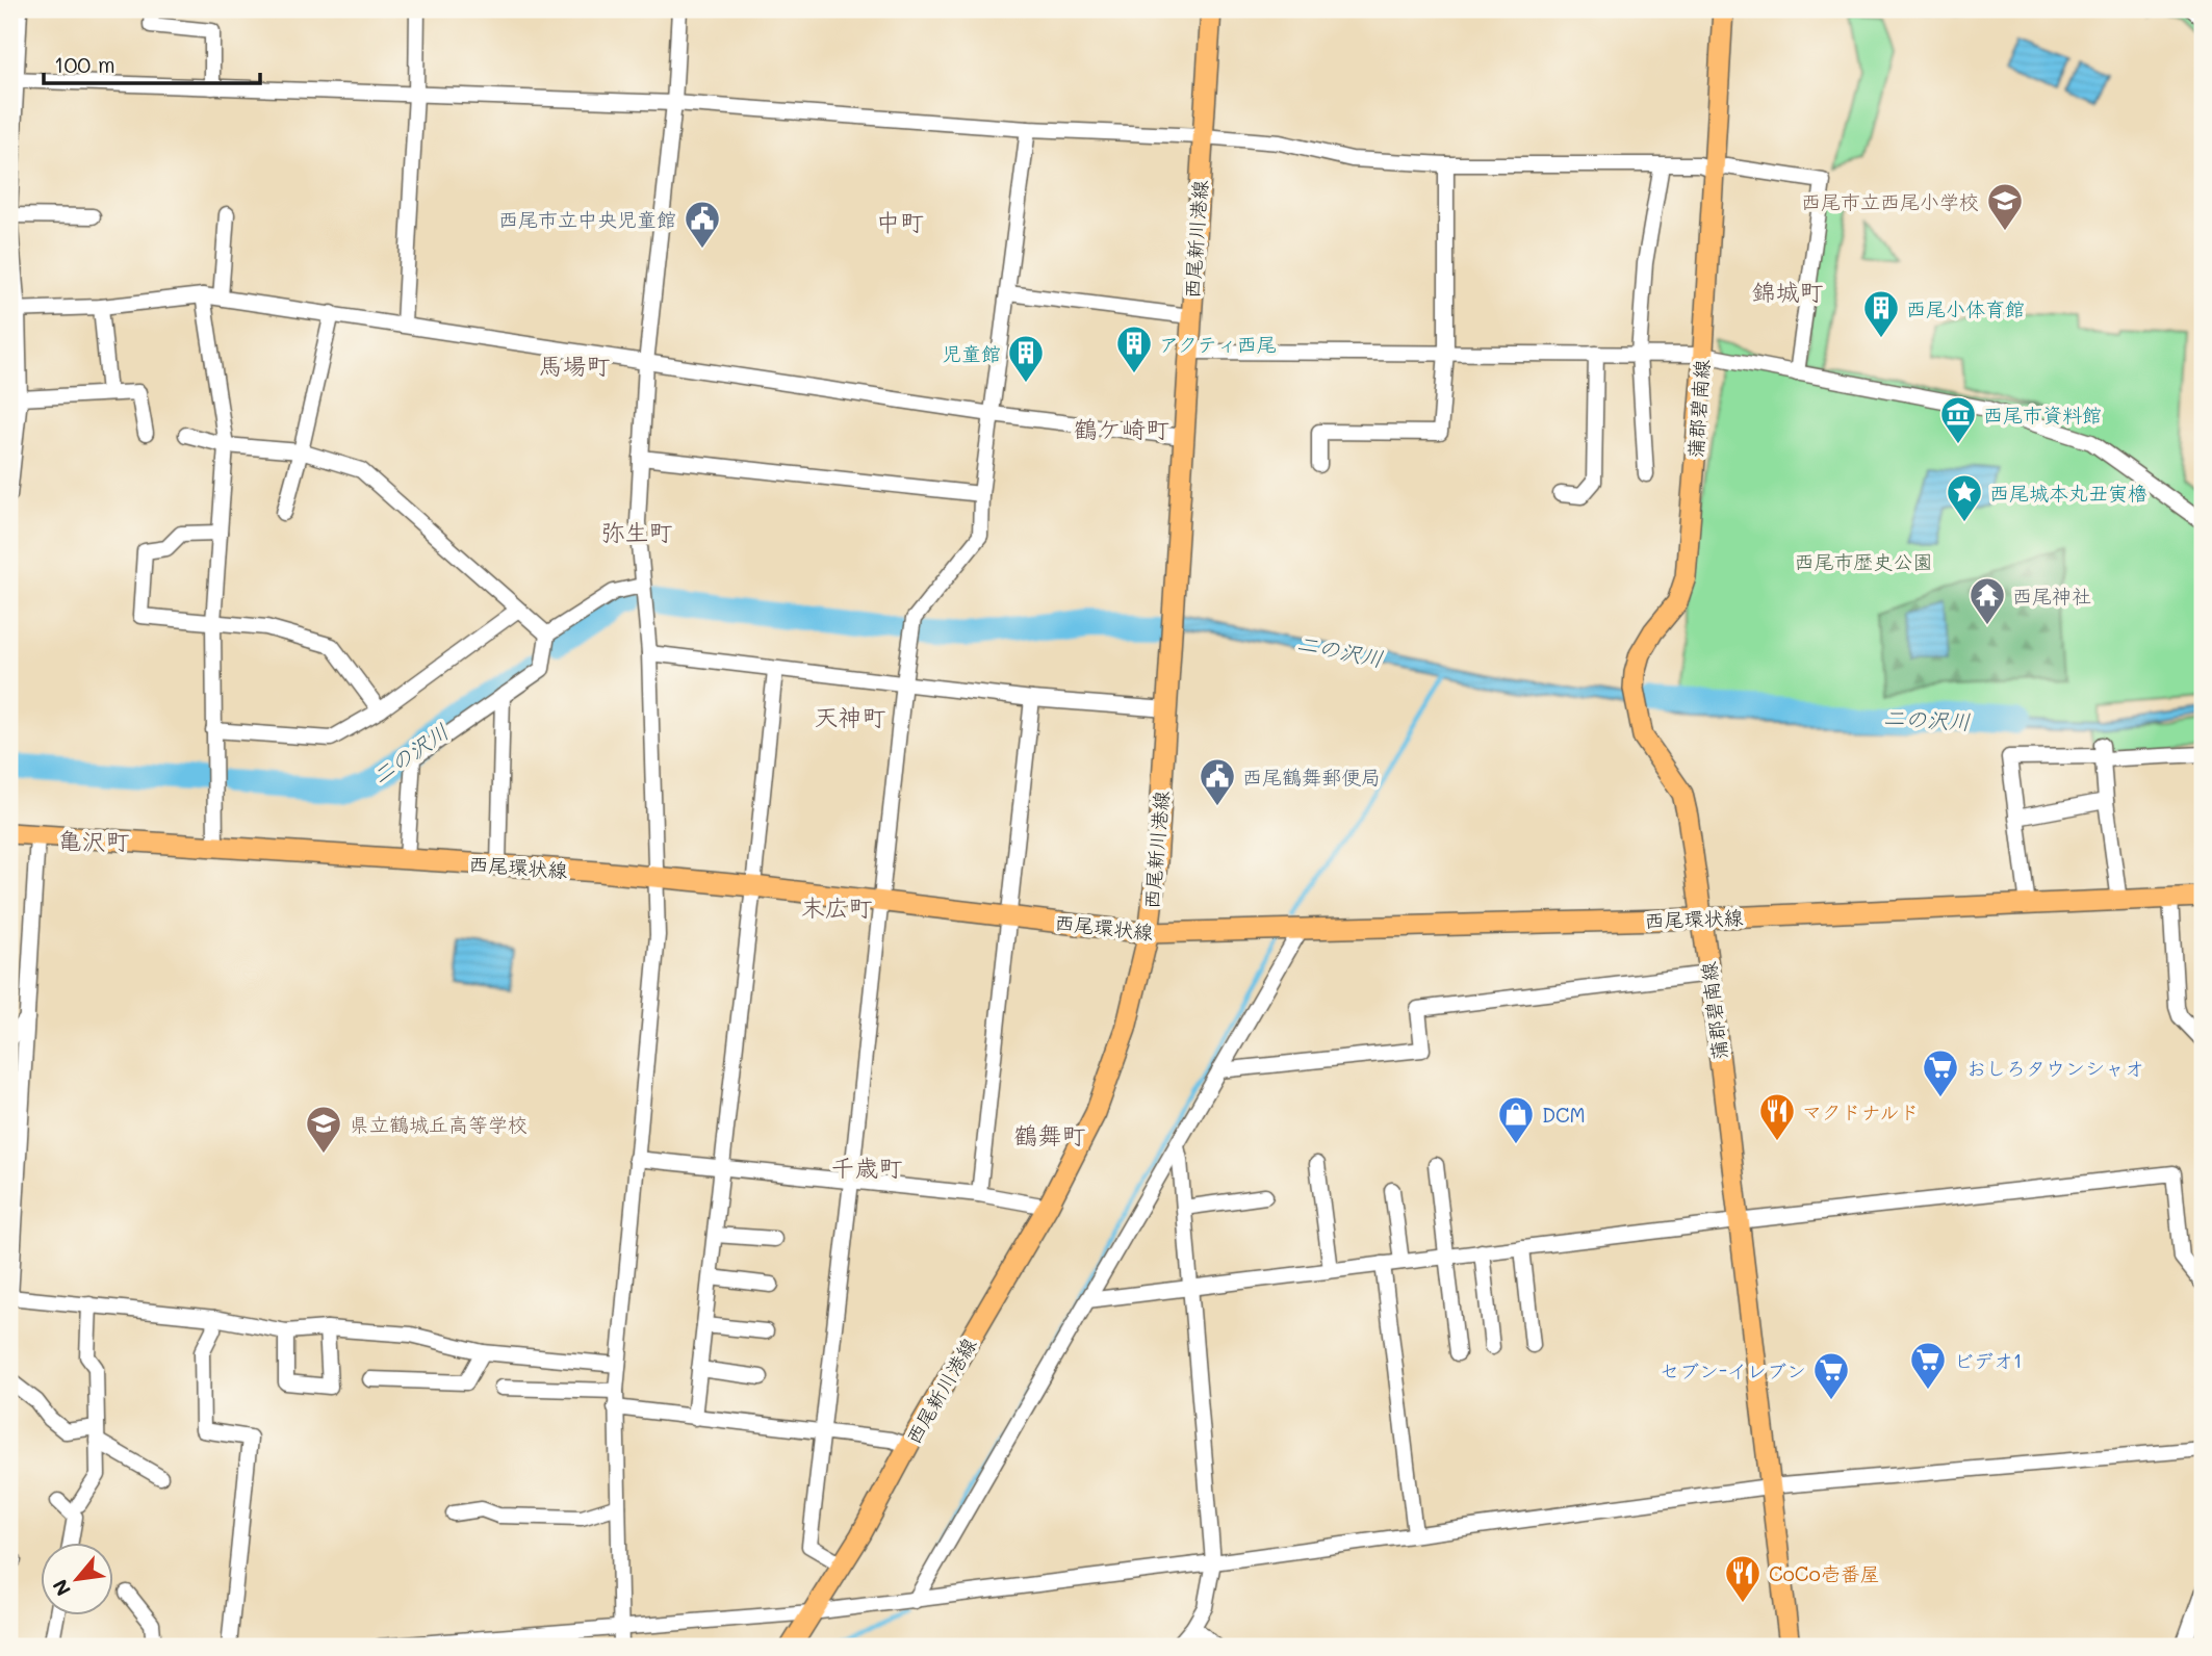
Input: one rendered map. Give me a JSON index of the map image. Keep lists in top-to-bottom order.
{
  "streets": {
    "main road": ["西尾新川港線", "蒲郡碧南線", "西尾環状線"]
  },
  "crossings": [
    ["西尾新川港線", "西尾環状線"],
    ["蒲郡碧南線", "西尾環状線"]
  ],
  "districts": [
    "中町",
    "錦城町",
    "馬場町",
    "鶴ケ崎町",
    "弥生町",
    "天神町",
    "亀沢町",
    "末広町",
    "鶴舞町",
    "千歳町"
  ],
  "water": ["二の沢川"],
  "parks": ["西尾市歴史公園"],
  "places": {
    "school or university": ["西尾市立西尾小学校", "県立鶴城丘高等学校"],
    "public building": ["西尾市立中央児童館", "西尾鶴舞郵便局"],
    "building": ["西尾小体育館", "アクティ西尾", "児童館"],
    "museum": ["西尾市資料館"],
    "place": ["西尾城本丸丑寅櫓"],
    "temple": ["西尾神社"],
    "supermarket": ["おしろタウンシャオ", "ビデオ1", "セブン-イレブン"],
    "restaurant": ["マクドナルド", "CoCo壱番屋"],
    "shop": ["DCM"]
  },
  "scale_bar": "100 m",
  "north": "bottom left"
}
